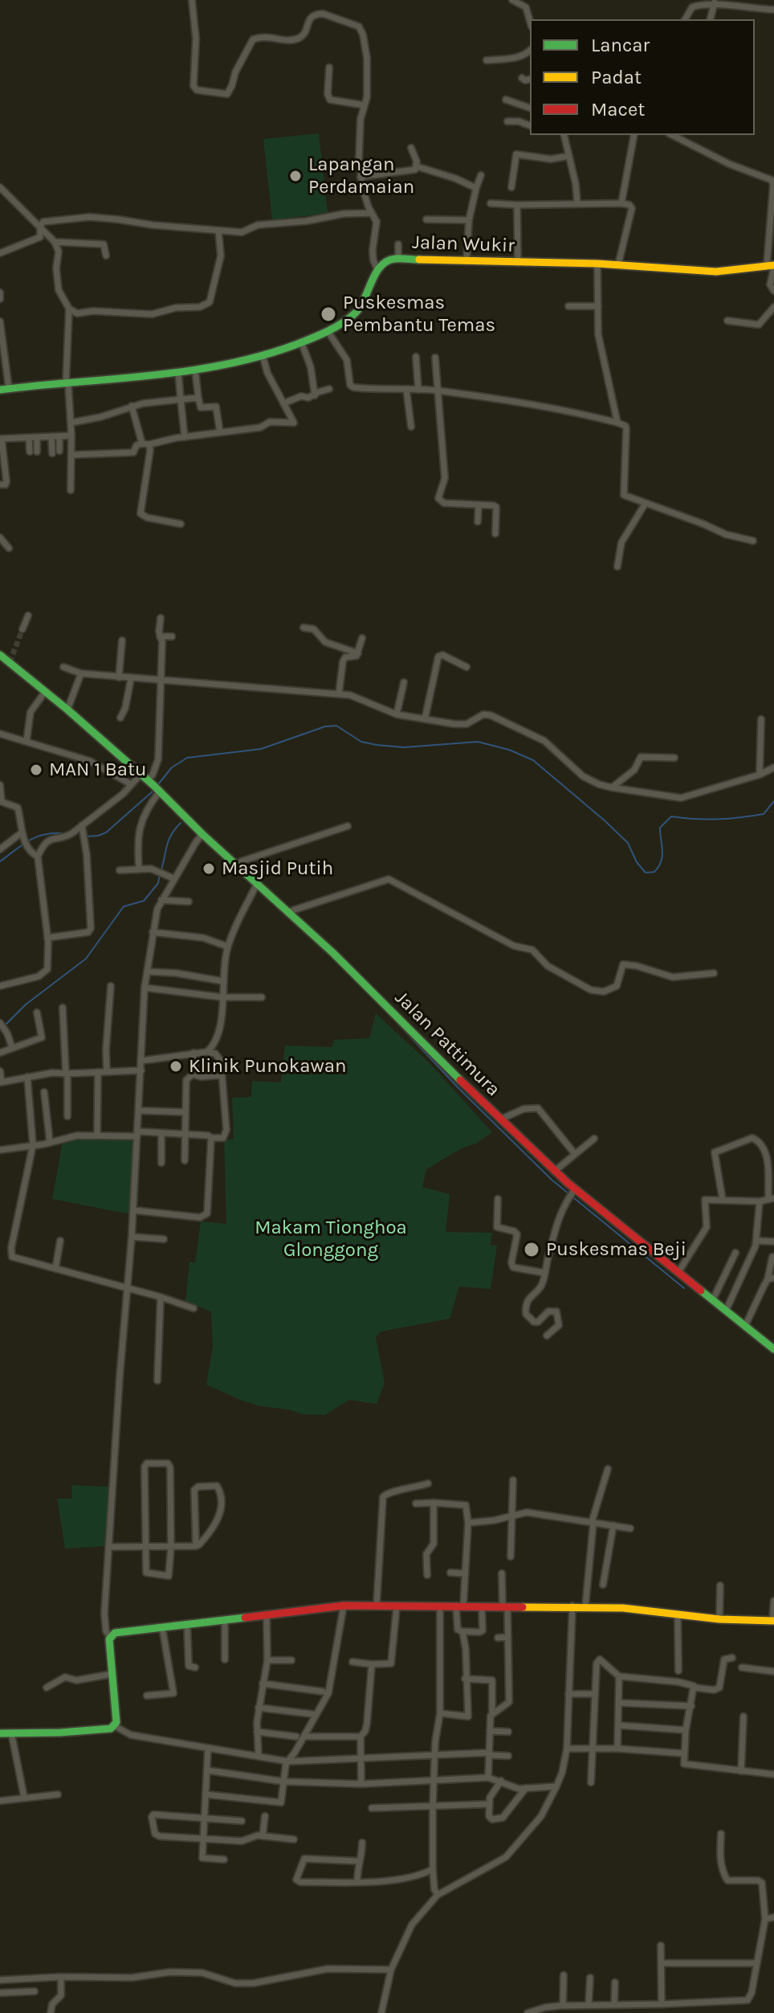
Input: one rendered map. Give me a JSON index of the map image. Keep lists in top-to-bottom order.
{
  "streets": {
    "street": ["Jalan Wukir", "Jalan Pattimura"]
  },
  "parks": ["Makam Tionghoa Glonggong"],
  "places": [
    "Lapangan Perdamaian",
    "Puskesmas Pembantu Temas",
    "MAN 1 Batu",
    "Masjid Putih",
    "Klinik Punokawan",
    "Puskesmas Beji"
  ],
  "legend": ["Lancar", "Padat", "Macet"]
}
